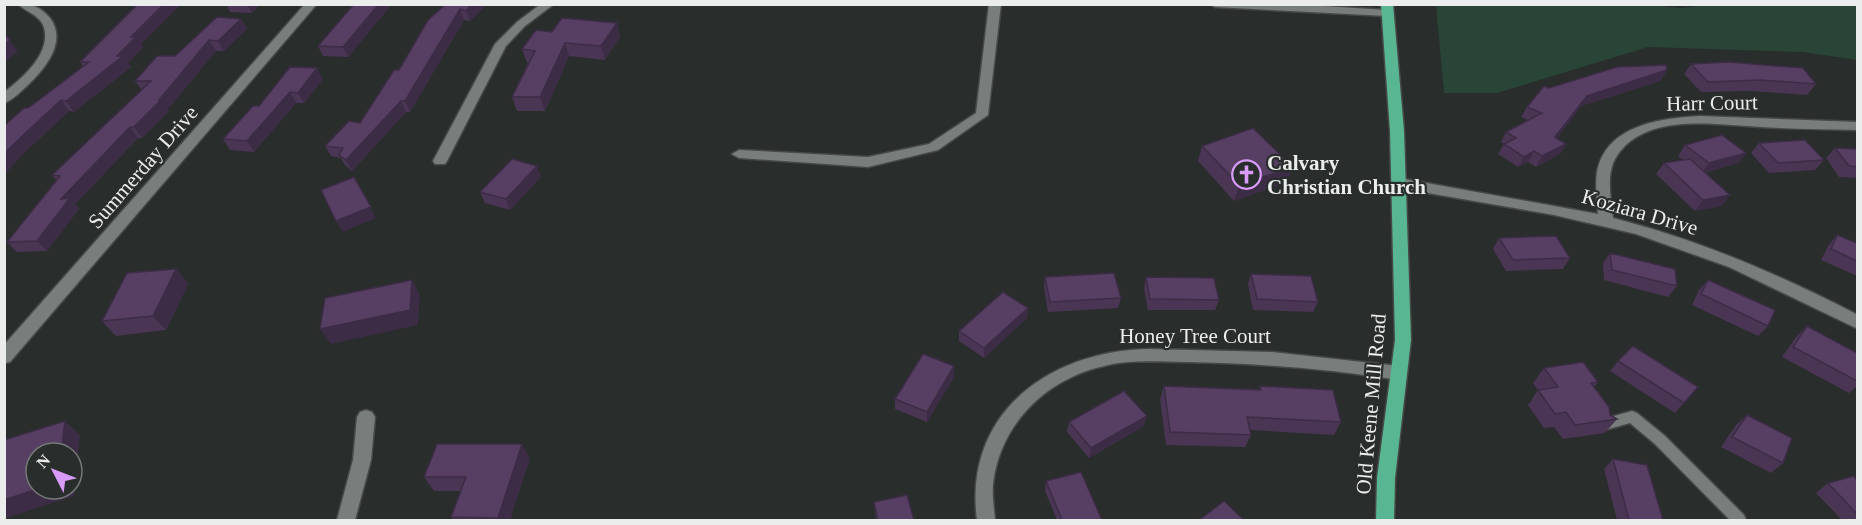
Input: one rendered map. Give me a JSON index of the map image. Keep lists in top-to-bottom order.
{
  "streets": {
    "main road": ["Old Keene Mill Road"],
    "street": [
      "Harr Court",
      "Summerday Drive",
      "Koziara Drive",
      "Honey Tree Court"
    ]
  },
  "crossings": [
    ["Harr Court", "Koziara Drive"],
    ["Koziara Drive", "Old Keene Mill Road"],
    ["Honey Tree Court", "Old Keene Mill Road"]
  ],
  "places": {
    "church": ["Calvary Christian Church"]
  },
  "north": "top left"
}
